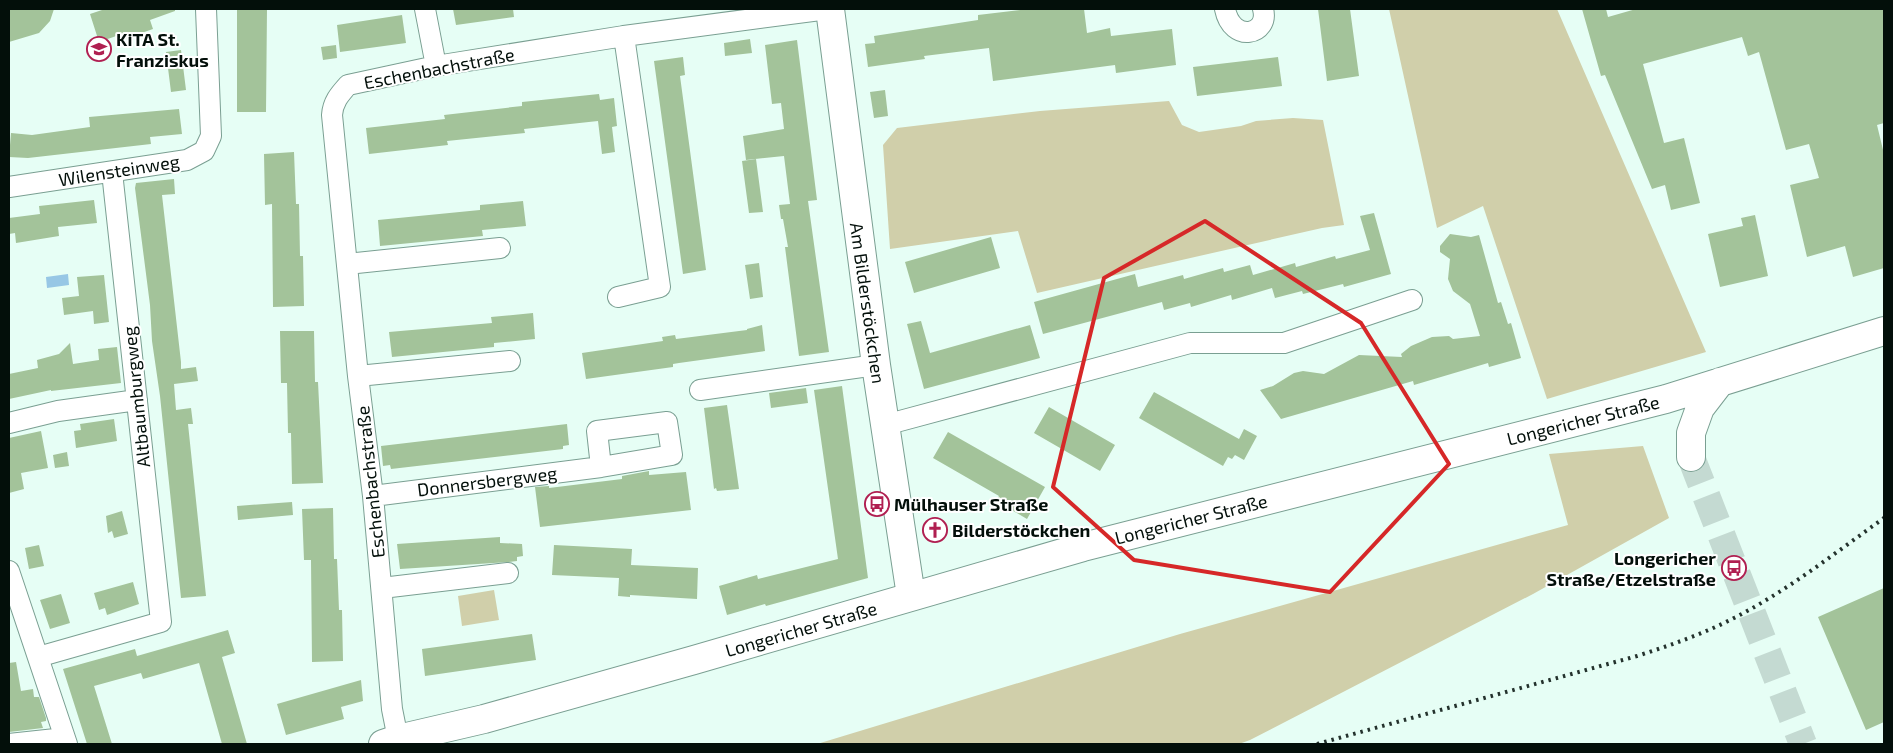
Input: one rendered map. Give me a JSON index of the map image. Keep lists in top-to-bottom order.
{
  "streets": {
    "street": [
      "Eschenbachstraße",
      "Wilensteinweg",
      "Am Bilderstöckchen",
      "Altbaumburgweg",
      "Longericher Straße",
      "Donnersbergweg"
    ]
  },
  "crossings": [
    ["Eschenbachstraße", "Am Bilderstöckchen"],
    ["Eschenbachstraße", "Longericher Straße"],
    ["Eschenbachstraße", "Donnersbergweg"],
    ["Wilensteinweg", "Altbaumburgweg"],
    ["Am Bilderstöckchen", "Longericher Straße"]
  ],
  "places": {
    "school or university": ["KiTA St. Franziskus"],
    "bus stop": ["Mülhauser Straße", "Longericher Straße/Etzelstraße"],
    "church": ["Bilderstöckchen"]
  }
}
